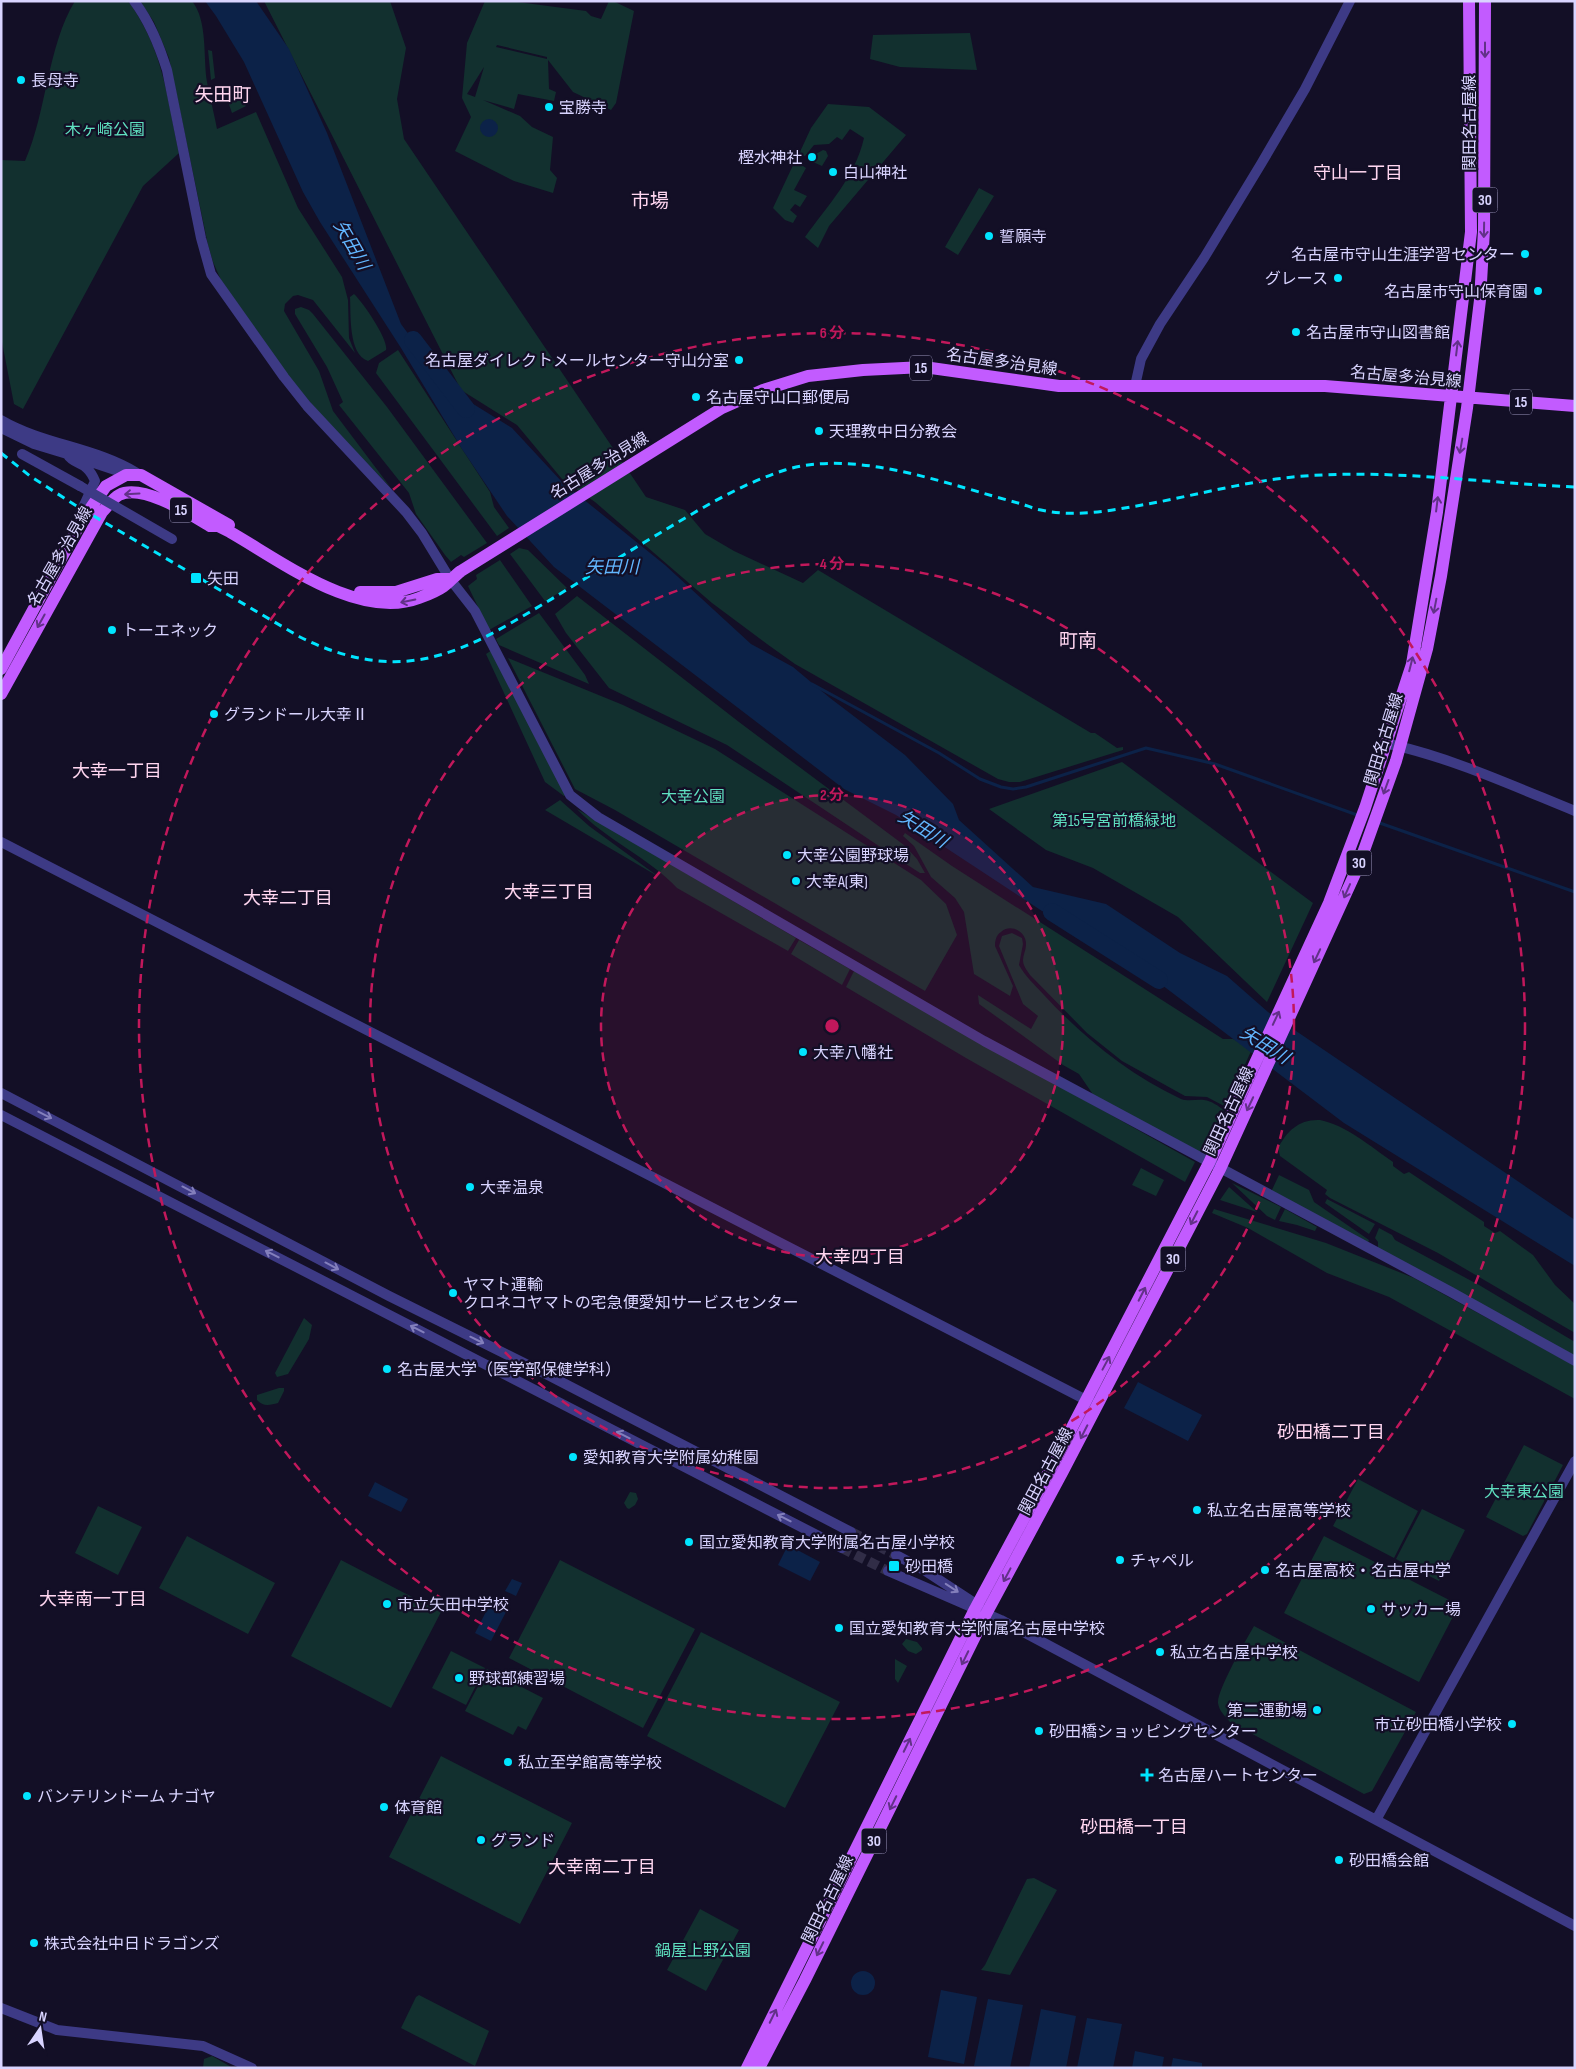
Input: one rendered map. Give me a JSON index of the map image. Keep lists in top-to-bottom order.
{
  "streets": {
    "main road": [
      "関田名古屋線",
      "30",
      "名古屋多治見線",
      "15"
    ]
  },
  "crossings": [
    ["関田名古屋線", "名古屋多治見線"]
  ],
  "districts": [
    "矢田町",
    "守山一丁目",
    "市場",
    "町南",
    "大幸一丁目",
    "大幸三丁目",
    "大幸二丁目",
    "大幸四丁目",
    "砂田橋二丁目",
    "大幸南一丁目",
    "砂田橋一丁目",
    "大幸南二丁目"
  ],
  "water": ["矢田川"],
  "parks": [
    "木ヶ崎公園",
    "大幸公園",
    "第15号宮前橋緑地",
    "大幸東公園",
    "鍋屋上野公園"
  ],
  "places": {
    "other": [
      "長母寺",
      "宝勝寺",
      "樫水神社",
      "白山神社",
      "誓願寺",
      "名古屋市守山生涯学習センター",
      "グレース",
      "名古屋市守山保育園",
      "名古屋市守山図書館",
      "名古屋ダイレクトメールセンター守山分室",
      "名古屋守山口郵便局",
      "天理教中日分教会",
      "トーエネック",
      "グランドール大幸Ⅱ",
      "大幸公園野球場",
      "大幸A(東)",
      "大幸八幡社",
      "大幸温泉",
      "ヤマト運輸 クロネコヤマトの宅急便愛知サービスセンター",
      "名古屋大学（医学部保健学科）",
      "愛知教育大学附属幼稚園",
      "私立名古屋高等学校",
      "国立愛知教育大学附属名古屋小学校",
      "チャペル",
      "名古屋高校・名古屋中学",
      "市立矢田中学校",
      "サッカー場",
      "国立愛知教育大学附属名古屋中学校",
      "私立名古屋中学校",
      "野球部練習場",
      "第二運動場",
      "市立砂田橋小学校",
      "砂田橋ショッピングセンター",
      "私立至学館高等学校",
      "バンテリンドーム ナゴヤ",
      "体育館",
      "グランド",
      "砂田橋会館",
      "株式会社中日ドラゴンズ"
    ],
    "transit": ["矢田", "砂田橋"],
    "health": ["名古屋ハートセンター"]
  },
  "north": "top",
  "rings": ["6 分", "4 分", "2 分"]
}
